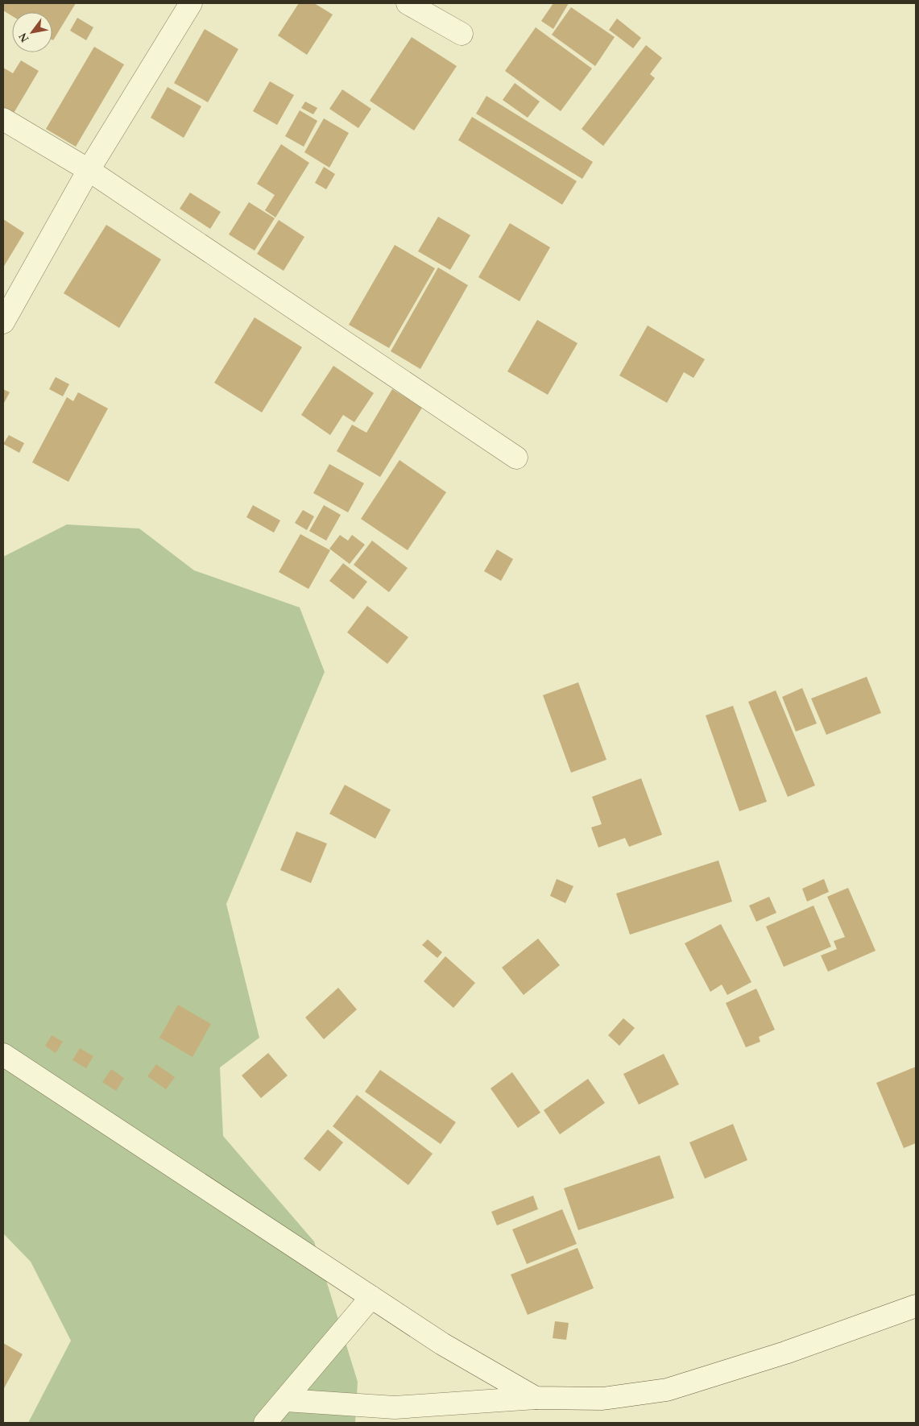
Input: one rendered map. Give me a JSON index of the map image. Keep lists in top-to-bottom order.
{
  "north": "bottom left"
}
